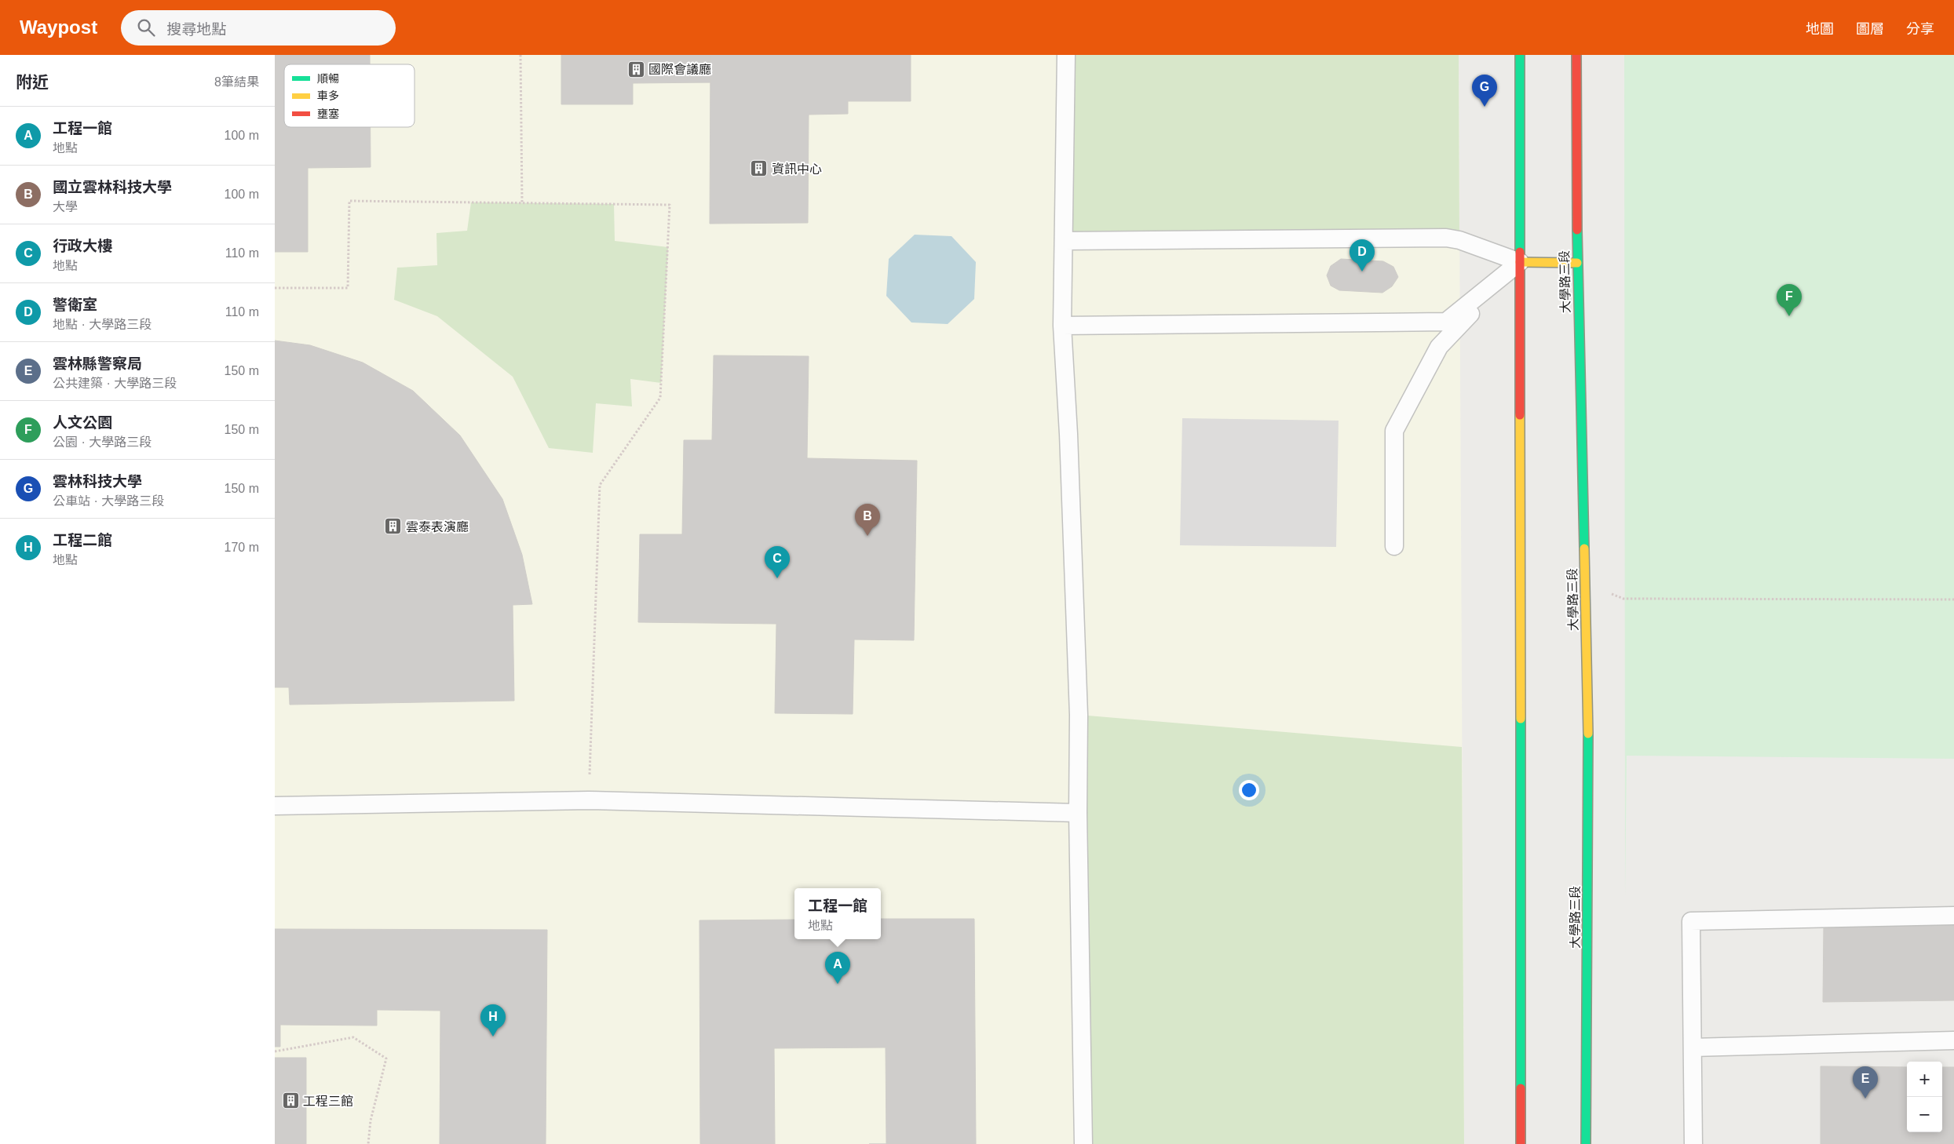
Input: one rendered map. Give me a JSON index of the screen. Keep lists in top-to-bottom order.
{
  "streets": {
    "street": ["大學路三段"]
  },
  "places": {
    "building": [
      "國際會議廳",
      "資訊中心",
      "雲泰表演廳",
      "工程三館"
    ]
  },
  "legend": ["順暢", "車多", "壅塞"],
  "page": {
    "header": "Waypost",
    "search": "搜尋地點",
    "nav": ["地圖", "圖層", "分享"],
    "heading": ["附近", "8筆結果"],
    "pins": [
      "G",
      "D",
      "F",
      "B",
      "C",
      "A",
      "H",
      "E"
    ],
    "list": [
      {
        "mark": "A",
        "name": "工程一館",
        "note": "地點",
        "value": "100 m"
      },
      {
        "mark": "B",
        "name": "國立雲林科技大學",
        "note": "大學",
        "value": "100 m"
      },
      {
        "mark": "C",
        "name": "行政大樓",
        "note": "地點",
        "value": "110 m"
      },
      {
        "mark": "D",
        "name": "警衛室",
        "note": "地點 · 大學路三段",
        "value": "110 m"
      },
      {
        "mark": "E",
        "name": "雲林縣警察局",
        "note": "公共建築 · 大學路三段",
        "value": "150 m"
      },
      {
        "mark": "F",
        "name": "人文公園",
        "note": "公園 · 大學路三段",
        "value": "150 m"
      },
      {
        "mark": "G",
        "name": "雲林科技大學",
        "note": "公車站 · 大學路三段",
        "value": "150 m"
      },
      {
        "mark": "H",
        "name": "工程二館",
        "note": "地點",
        "value": "170 m"
      }
    ],
    "popup": ["工程一館", "地點"],
    "map_buttons": ["+", "−"]
  }
}
